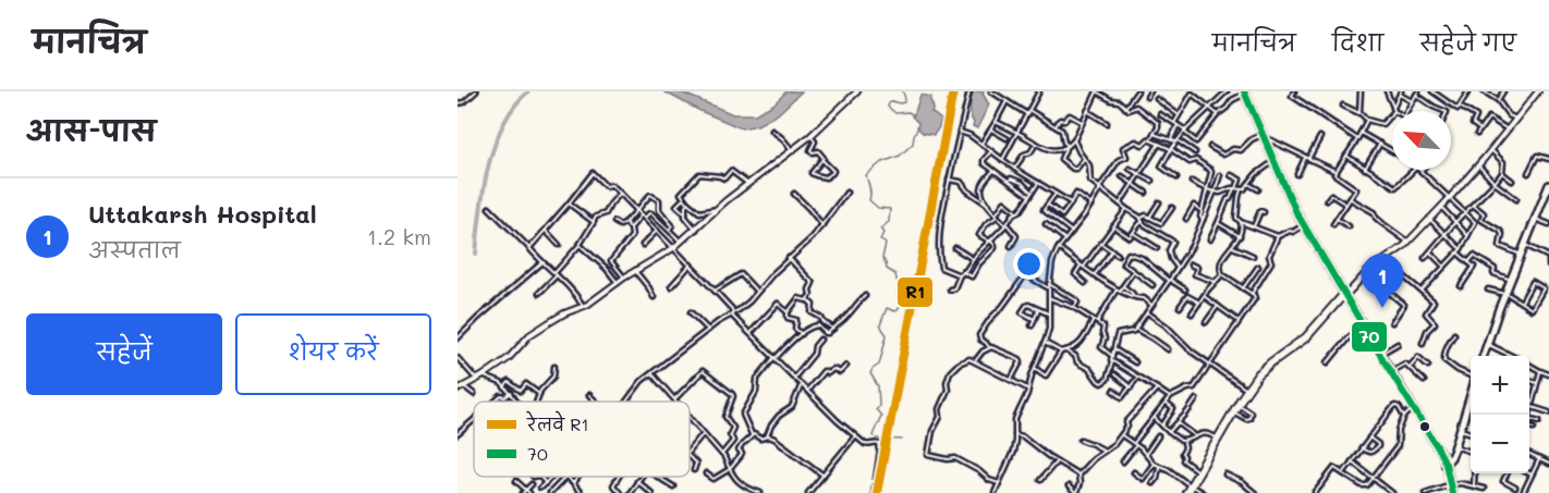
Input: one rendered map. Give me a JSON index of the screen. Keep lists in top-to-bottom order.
{
  "lines": ["rail line R1", "transit line 70"],
  "legend": ["रेलवे R1", "70"],
  "north": "top left",
  "page": {
    "header": "मानचित्र",
    "nav": ["मानचित्र", "दिशा", "सहेजे गए"],
    "heading": "आस-पास",
    "list": [
      {
        "mark": "1",
        "name": "Uttakarsh Hospital",
        "note": "अस्पताल",
        "value": "1.2 km"
      }
    ],
    "pins": "1",
    "buttons": ["सहेजें", "शेयर करें"],
    "map_buttons": ["+", "−"]
  }
}
